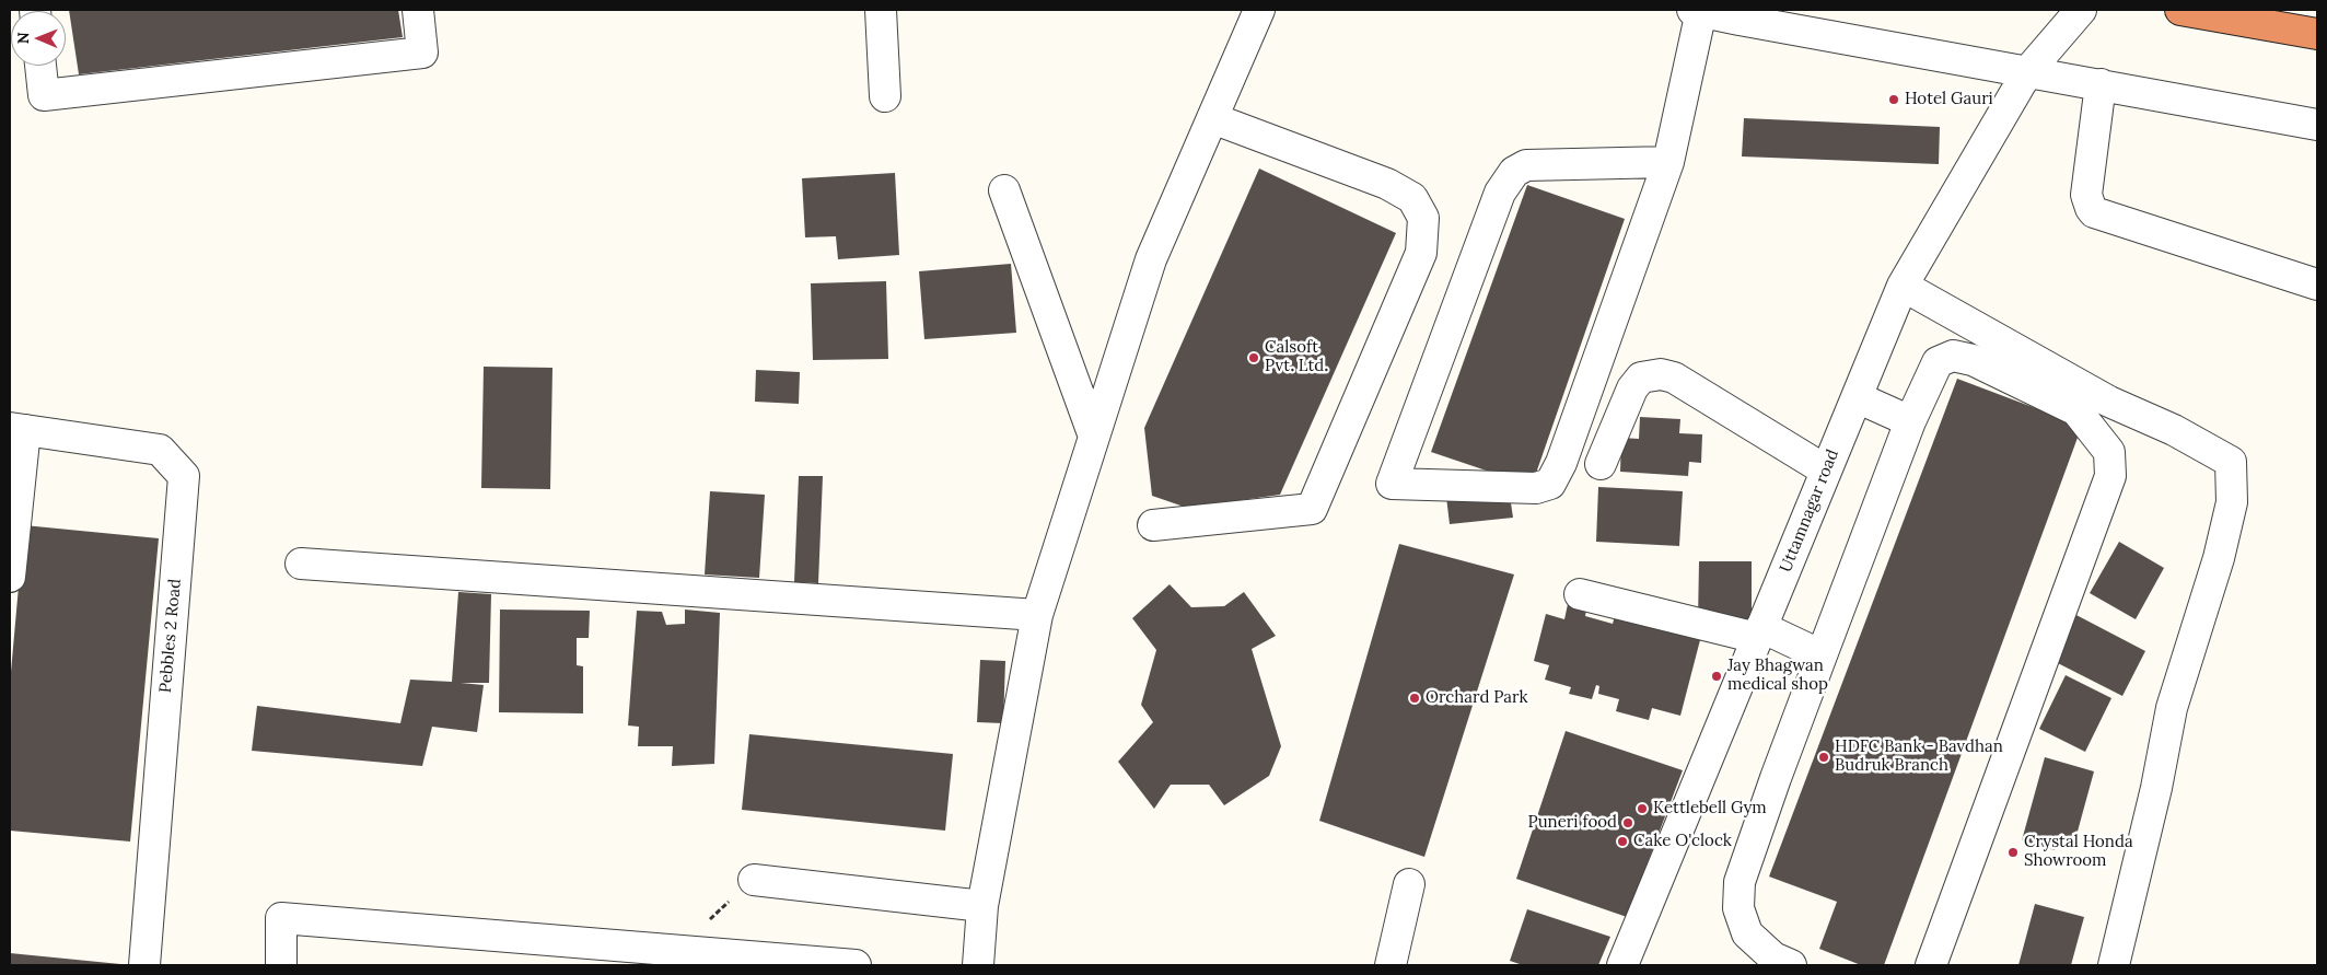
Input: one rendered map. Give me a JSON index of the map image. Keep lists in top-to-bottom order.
{
  "streets": {
    "street": ["Uttamnagar road", "Pebbles 2 Road"]
  },
  "places": [
    "Hotel Gauri",
    "Calsoft Pvt. Ltd.",
    "Jay Bhagwan medical shop",
    "Orchard Park",
    "HDFC Bank - Bavdhan Budruk Branch",
    "Kettlebell Gym",
    "Puneri food",
    "Cake O'clock",
    "Crystal Honda Showroom"
  ],
  "north": "left"
}
